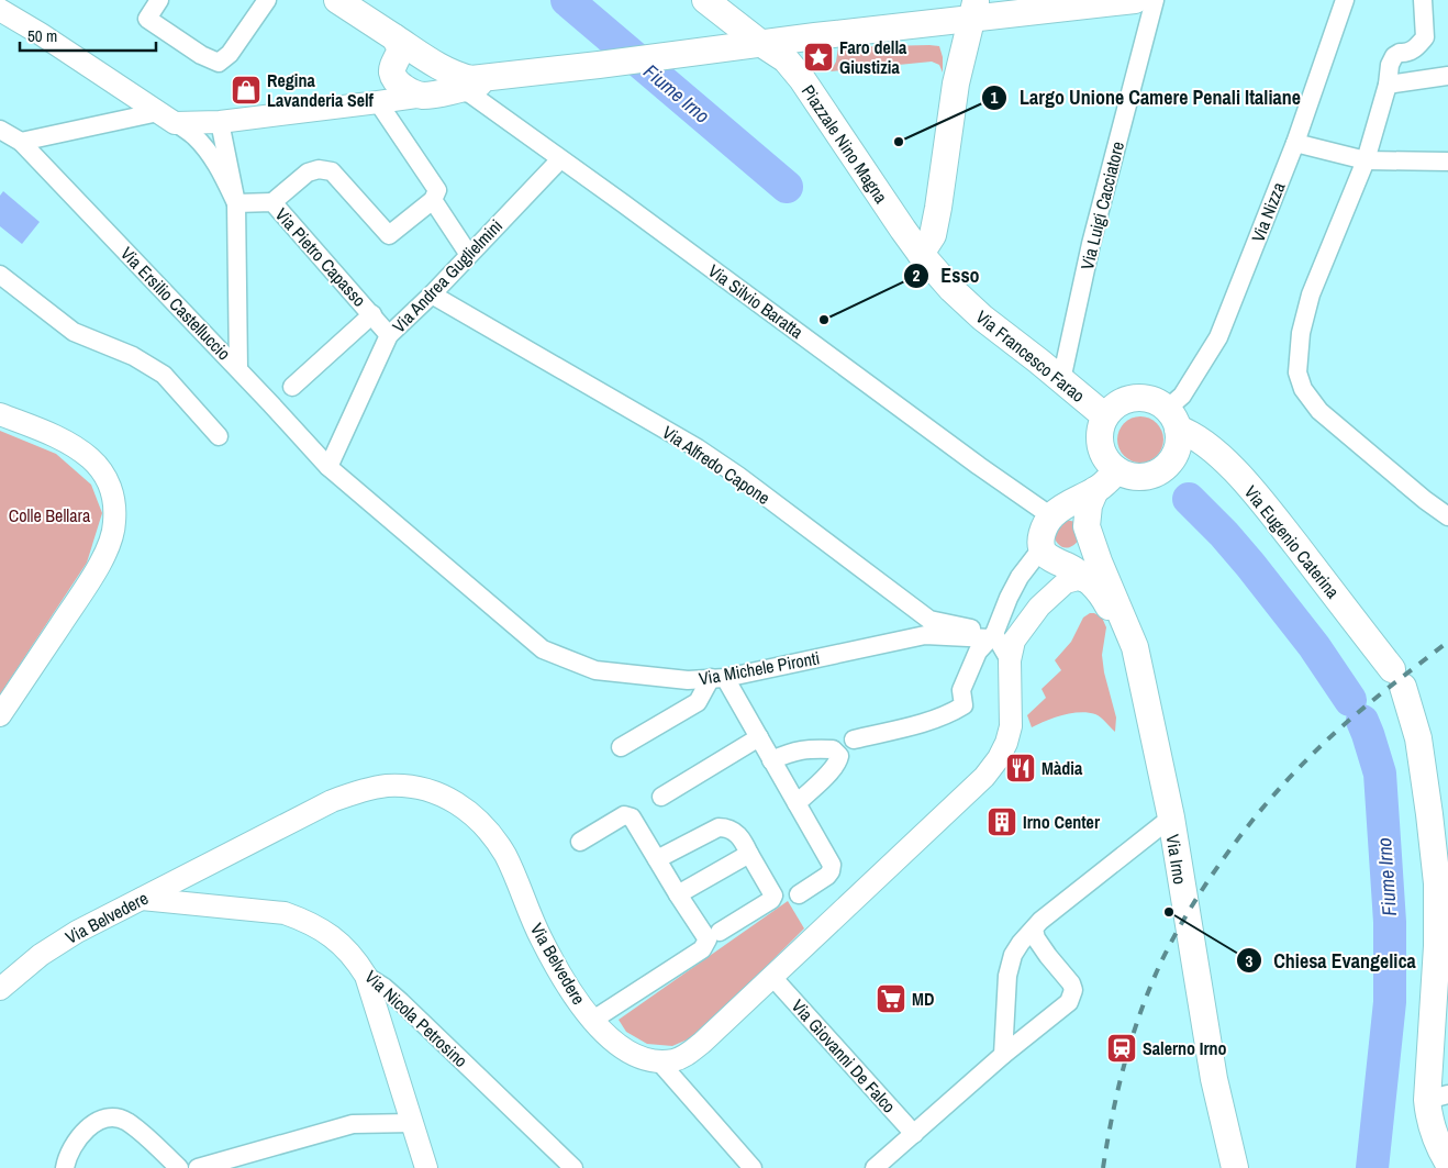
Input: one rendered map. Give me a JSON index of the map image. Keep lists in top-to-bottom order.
{
  "streets": {
    "main road": [
      "Piazzale Nino Magna",
      "Via Silvio Baratta",
      "Via Francesco Farao",
      "Via Eugenio Caterina",
      "Via Irno"
    ],
    "street": [
      "Via Luigi Cacciatore",
      "Via Nizza",
      "Via Pietro Capasso",
      "Via Andrea Guglielmini",
      "Via Ersilio Castelluccio",
      "Via Alfredo Capone",
      "Via Michele Pironti",
      "Via Belvedere",
      "Via Nicola Petrosino",
      "Via Giovanni De Falco"
    ]
  },
  "crossings": [
    ["Piazzale Nino Magna", "Via Francesco Farao"],
    ["Via Luigi Cacciatore", "Via Francesco Farao"],
    ["Via Nizza", "Via Francesco Farao"],
    ["Via Nizza", "Via Eugenio Caterina"],
    ["Via Pietro Capasso", "Via Andrea Guglielmini"],
    ["Via Andrea Guglielmini", "Via Silvio Baratta"],
    ["Via Andrea Guglielmini", "Via Ersilio Castelluccio"],
    ["Via Andrea Guglielmini", "Via Alfredo Capone"],
    ["Via Andrea Guglielmini", "Via Michele Pironti"],
    ["Via Ersilio Castelluccio", "Via Michele Pironti"],
    ["Via Francesco Farao", "Via Eugenio Caterina"],
    ["Via Alfredo Capone", "Via Michele Pironti"],
    ["Via Alfredo Capone", "Via Belvedere"],
    ["Via Michele Pironti", "Via Belvedere"],
    ["Via Irno", "Via Belvedere"],
    ["Via Belvedere", "Via Nicola Petrosino"],
    ["Via Belvedere", "Via Giovanni De Falco"]
  ],
  "water": ["Fiume Irno"],
  "parks": ["Colle Bellara"],
  "places": {
    "place": ["Faro della Giustizia"],
    "shop": ["Regina Lavanderia Self"],
    "other": ["Largo Unione Camere Penali Italiane", "Esso", "Chiesa Evangelica"],
    "restaurant": ["Màdia"],
    "building": ["Irno Center"],
    "supermarket": ["MD"],
    "station": ["Salerno Irno"]
  },
  "scale_bar": "50 m"
}
